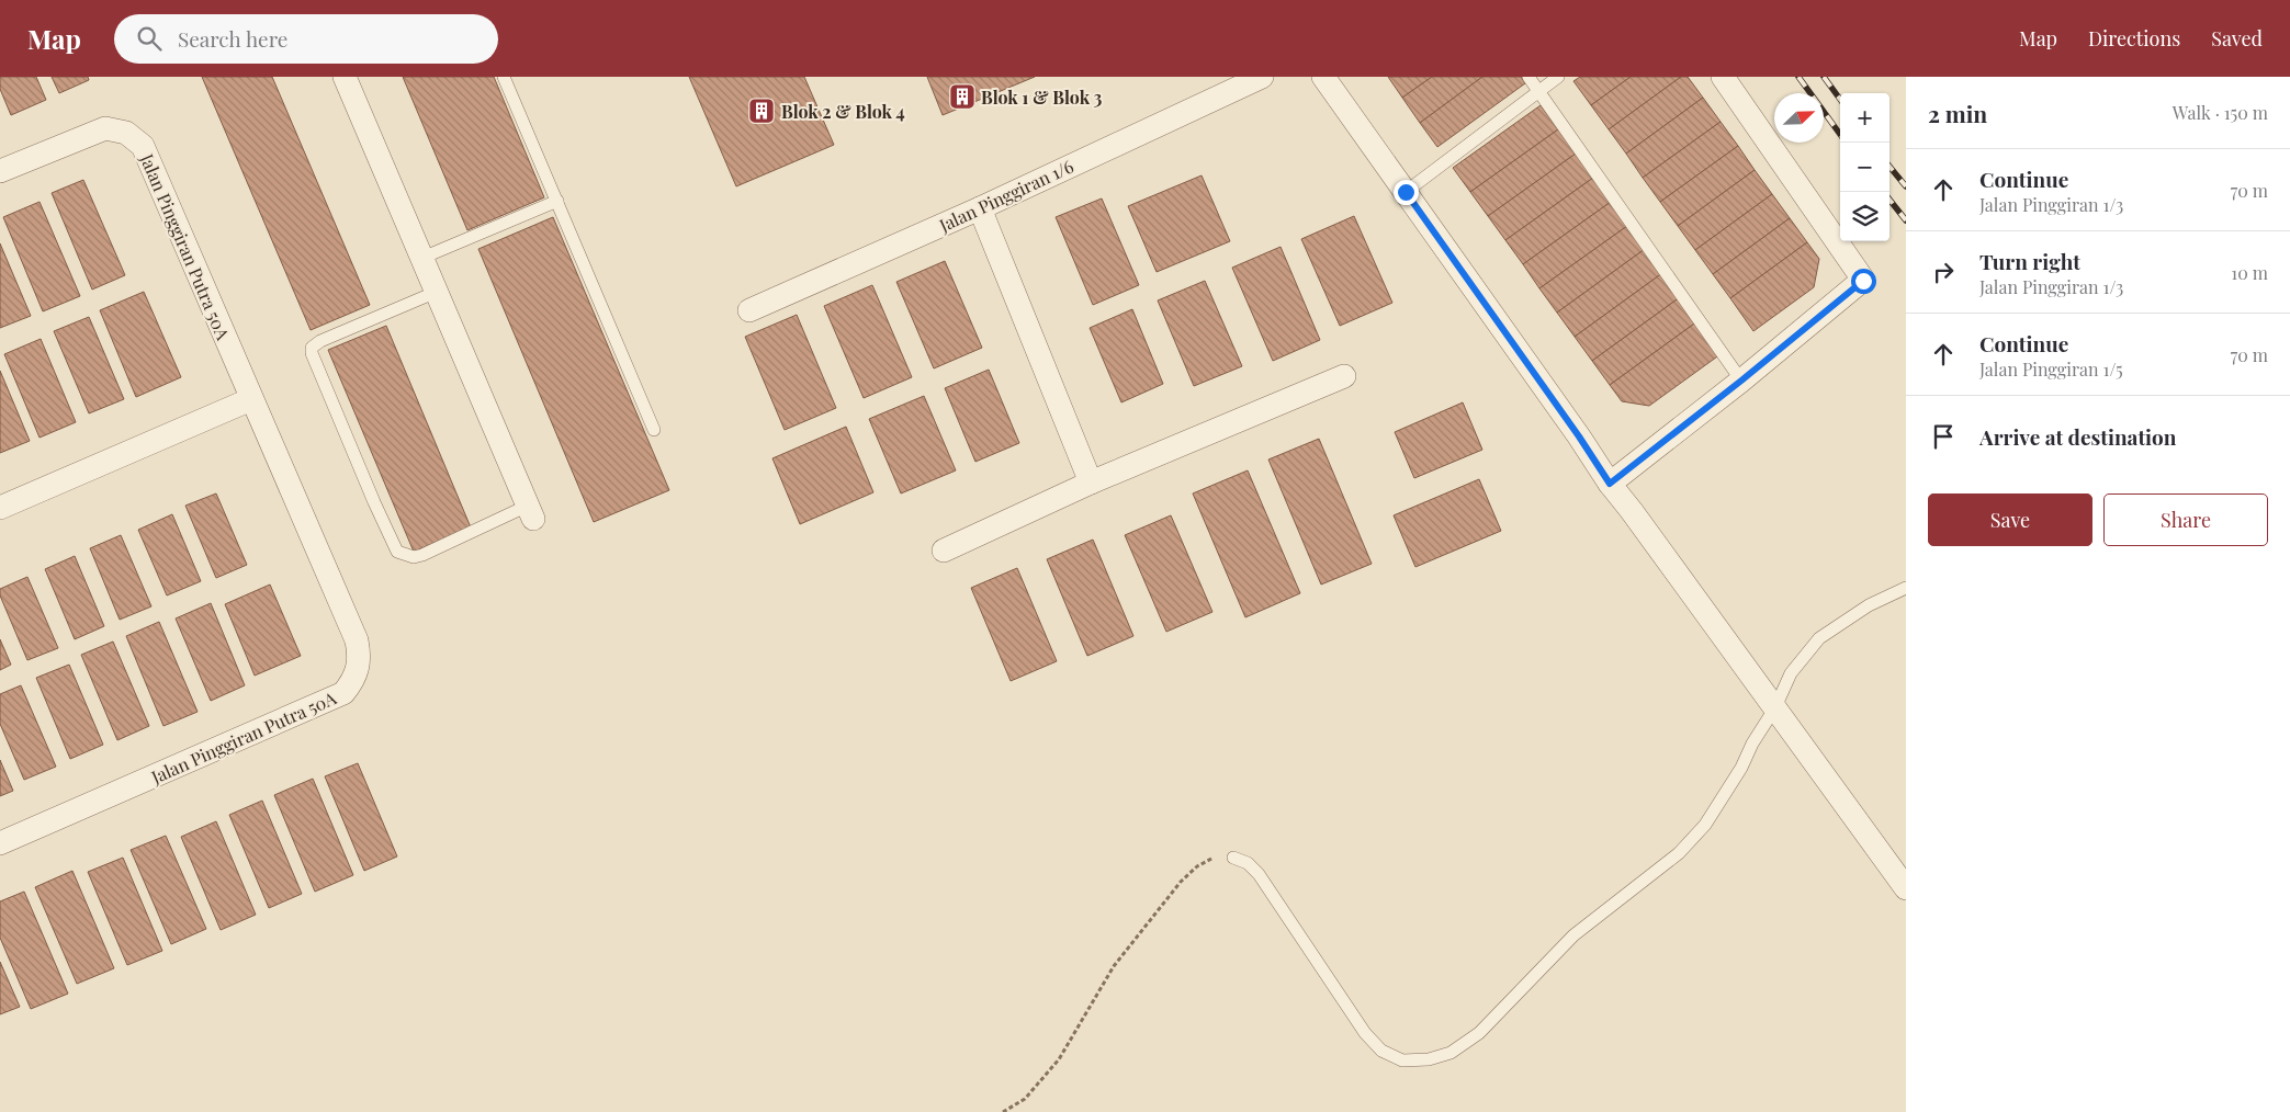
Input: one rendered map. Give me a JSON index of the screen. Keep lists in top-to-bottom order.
{
  "streets": {
    "street": ["Jalan Pinggiran 1/6", "Jalan Pinggiran Putra 50A"]
  },
  "places": {
    "building": ["Blok 1 & Blok 3", "Blok 2 & Blok 4"]
  },
  "north": "top right",
  "page": {
    "header": "Map",
    "search": "Search here",
    "nav": ["Map", "Directions", "Saved"],
    "heading": ["2 min", "Walk · 150 m"],
    "map_buttons": ["+", "−"],
    "list": [
      ["Continue", "Jalan Pinggiran 1/3", "70 m"],
      ["Turn right", "Jalan Pinggiran 1/3", "10 m"],
      ["Continue", "Jalan Pinggiran 1/5", "70 m"],
      "Arrive at destination"
    ],
    "buttons": ["Save", "Share"]
  }
}
